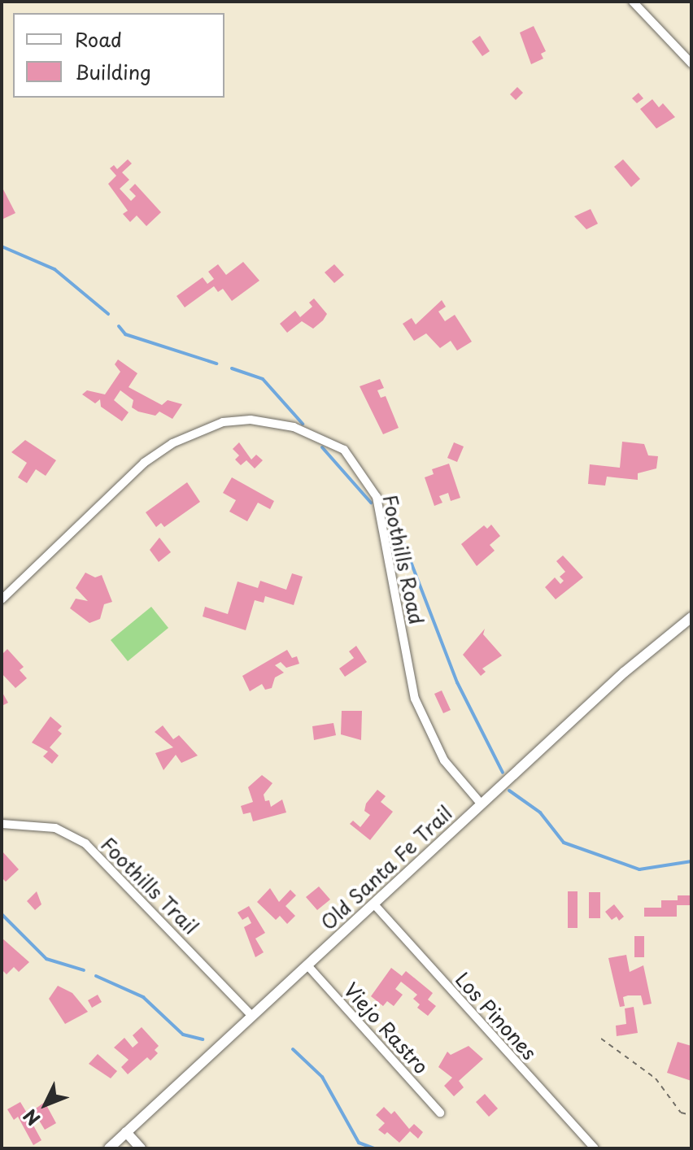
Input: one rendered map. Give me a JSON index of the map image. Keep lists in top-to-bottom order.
{
  "streets": {
    "street": [
      "Foothills Road",
      "Old Santa Fe Trail",
      "Foothills Trail",
      "Los Pinones",
      "Viejo Rastro"
    ]
  },
  "crossings": [
    ["Foothills Road", "Old Santa Fe Trail"],
    ["Old Santa Fe Trail", "Foothills Trail"],
    ["Old Santa Fe Trail", "Los Pinones"],
    ["Old Santa Fe Trail", "Viejo Rastro"]
  ],
  "legend": ["Road", "Building"],
  "north": "bottom left"
}
